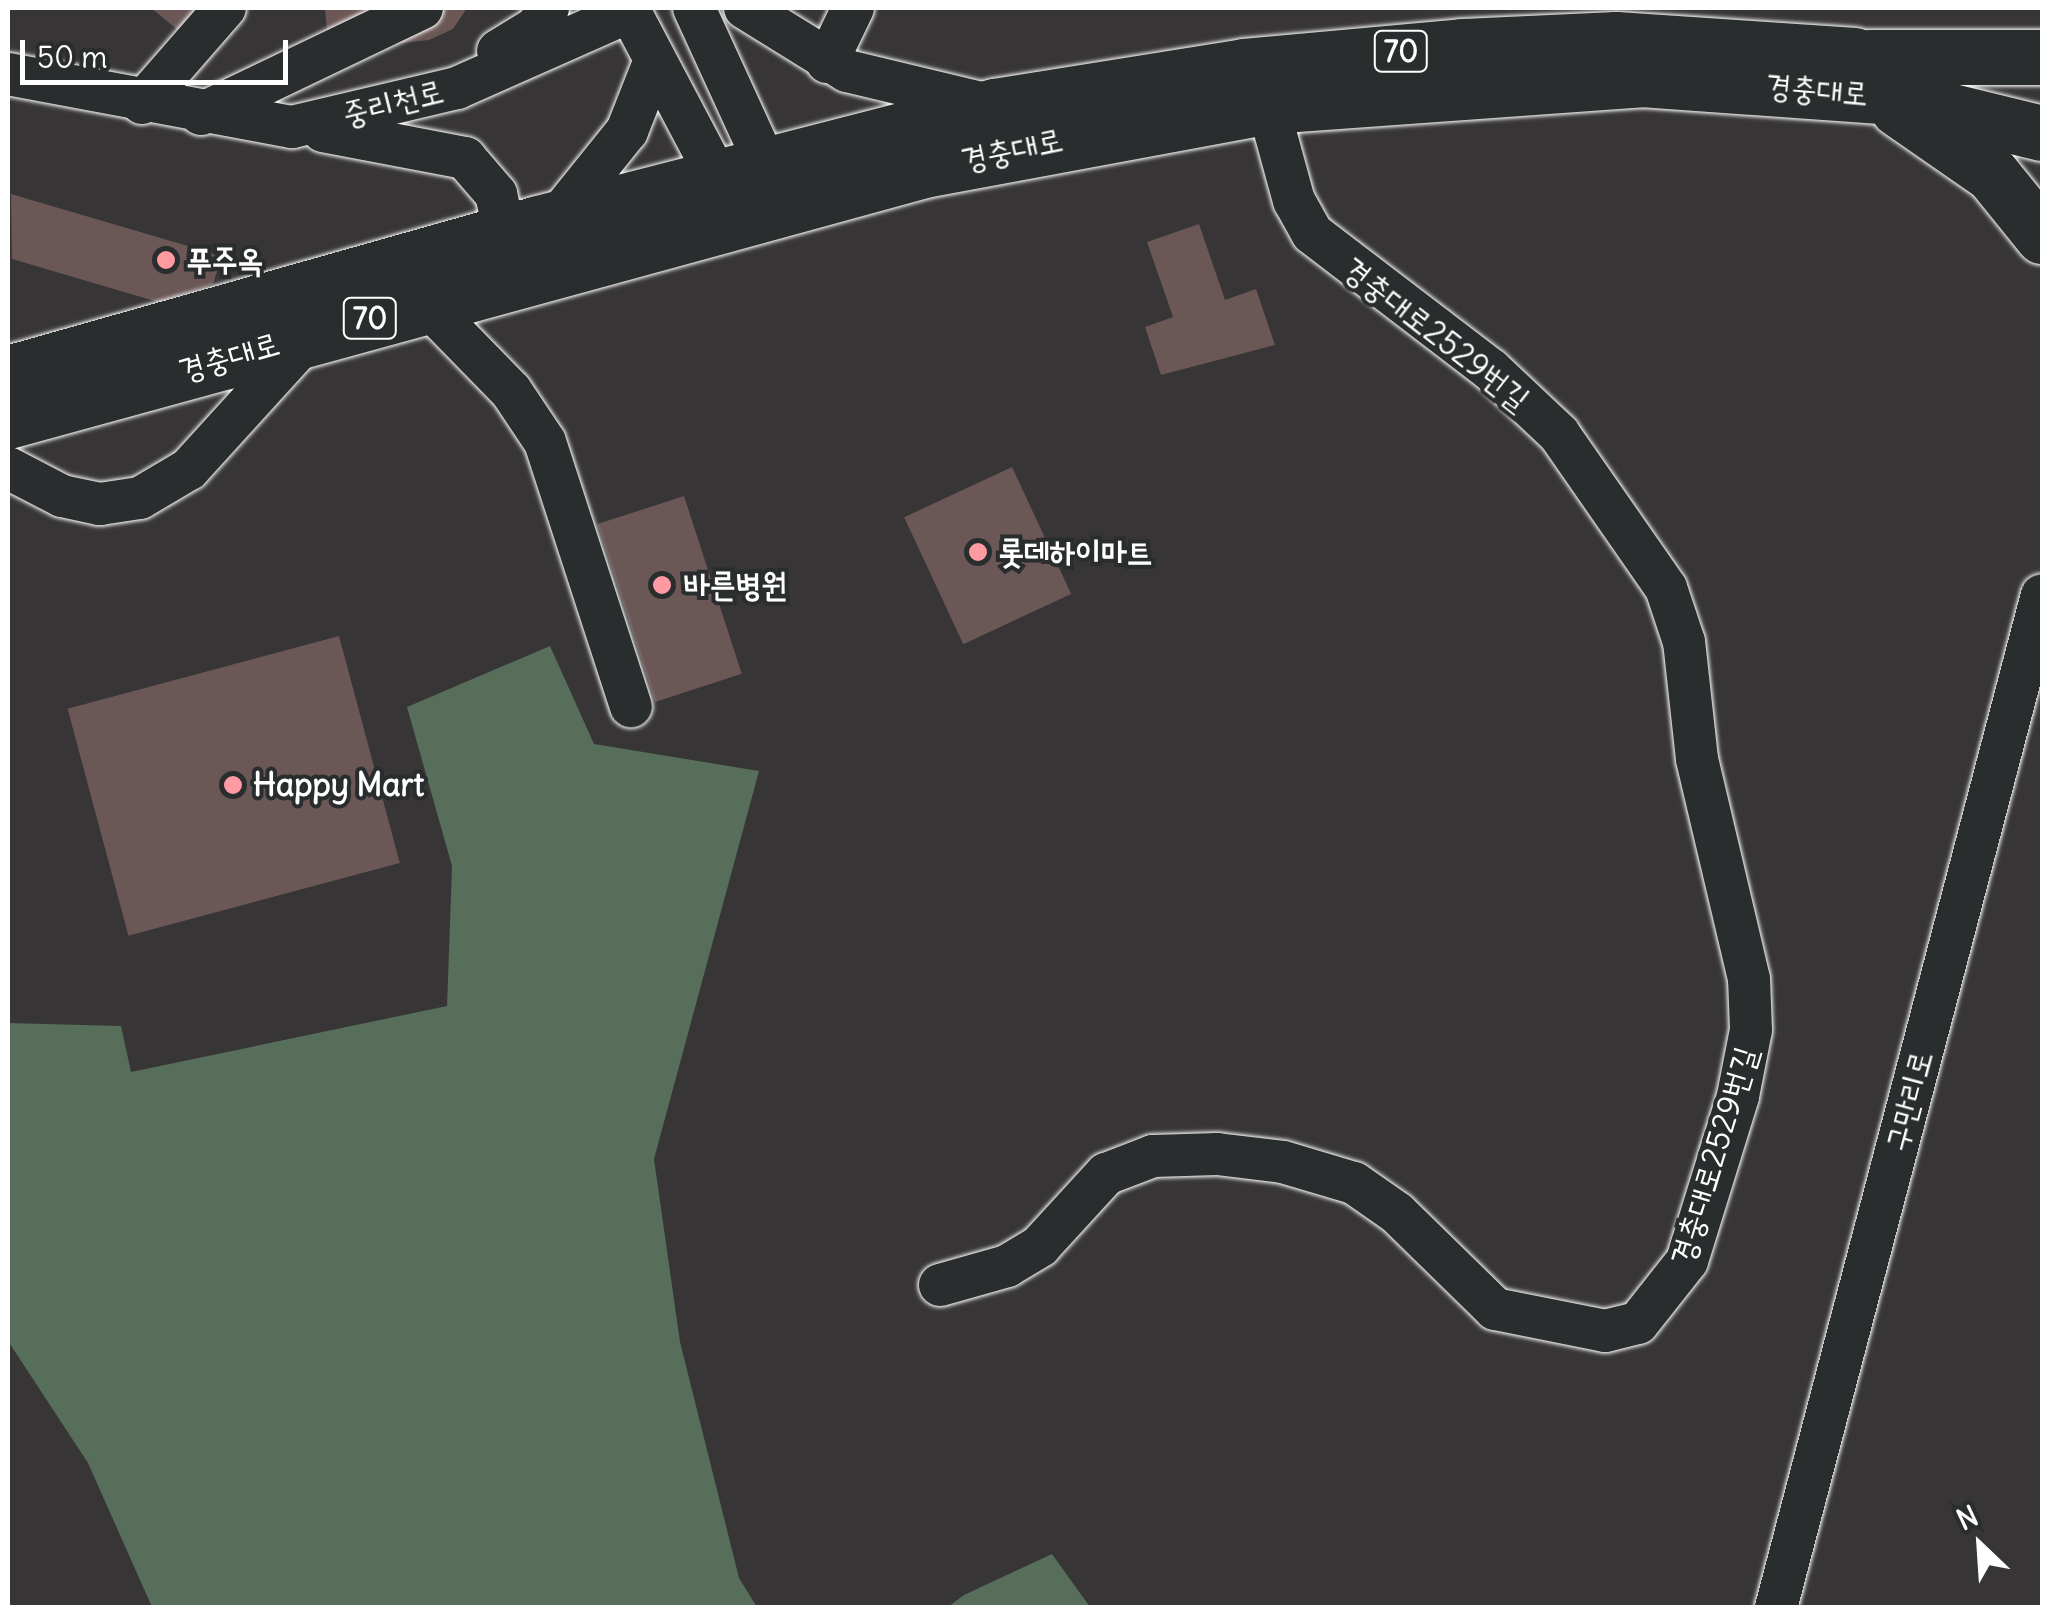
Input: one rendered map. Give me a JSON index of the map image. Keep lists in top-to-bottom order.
{
  "streets": {
    "main road": ["70", "경충대로"],
    "street": ["중리천로", "경충대로2529번길", "구만리로"]
  },
  "crossings": [
    ["경충대로", "경충대로2529번길"]
  ],
  "places": [
    "푸주옥",
    "롯데하이마트",
    "바른병원",
    "Happy Mart"
  ],
  "scale_bar": "50 m",
  "north": "top left"
}
